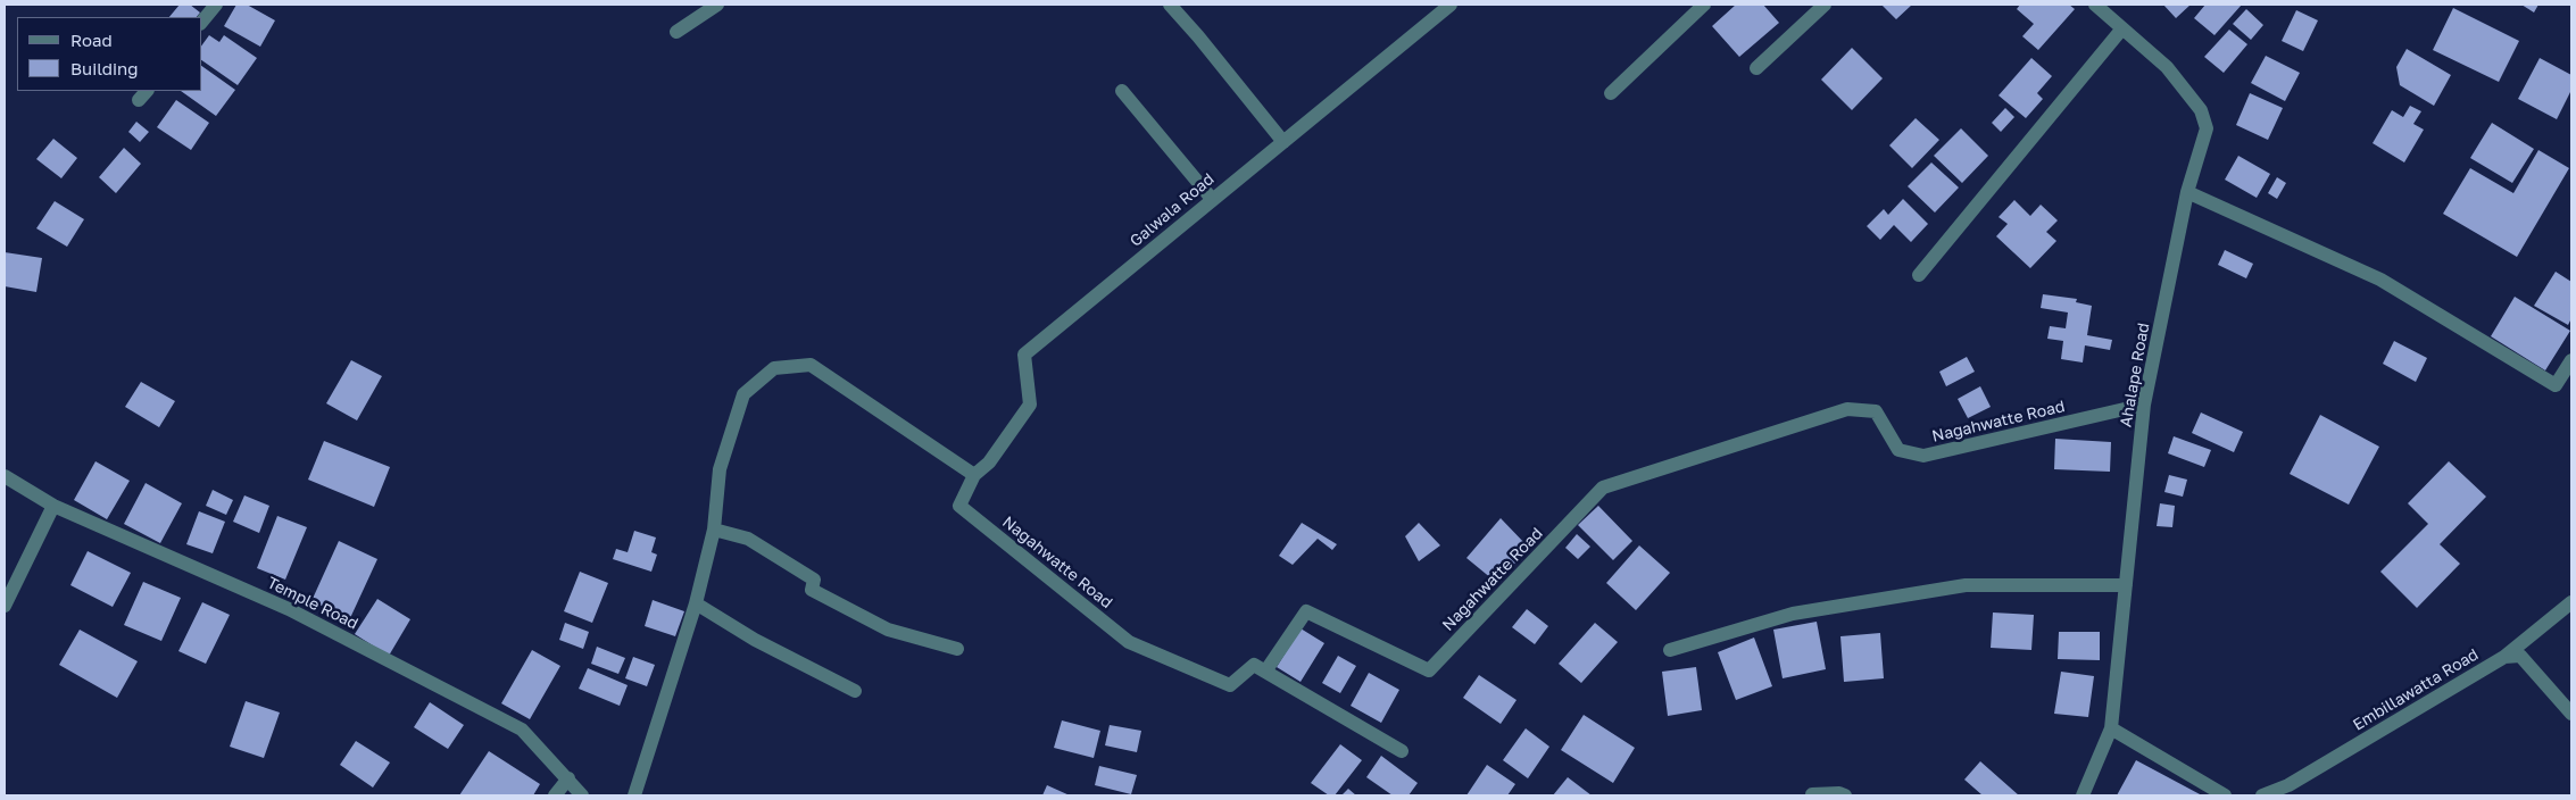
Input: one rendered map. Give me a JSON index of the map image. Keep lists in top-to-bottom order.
{
  "streets": {
    "street": [
      "Galwala Road",
      "Ahalape Road",
      "Nagahwatte Road",
      "Temple Road",
      "Embillawatta Road"
    ]
  },
  "crossings": [
    ["Galwala Road", "Nagahwatte Road"],
    ["Ahalape Road", "Nagahwatte Road"]
  ],
  "legend": ["Road", "Building"]
}
